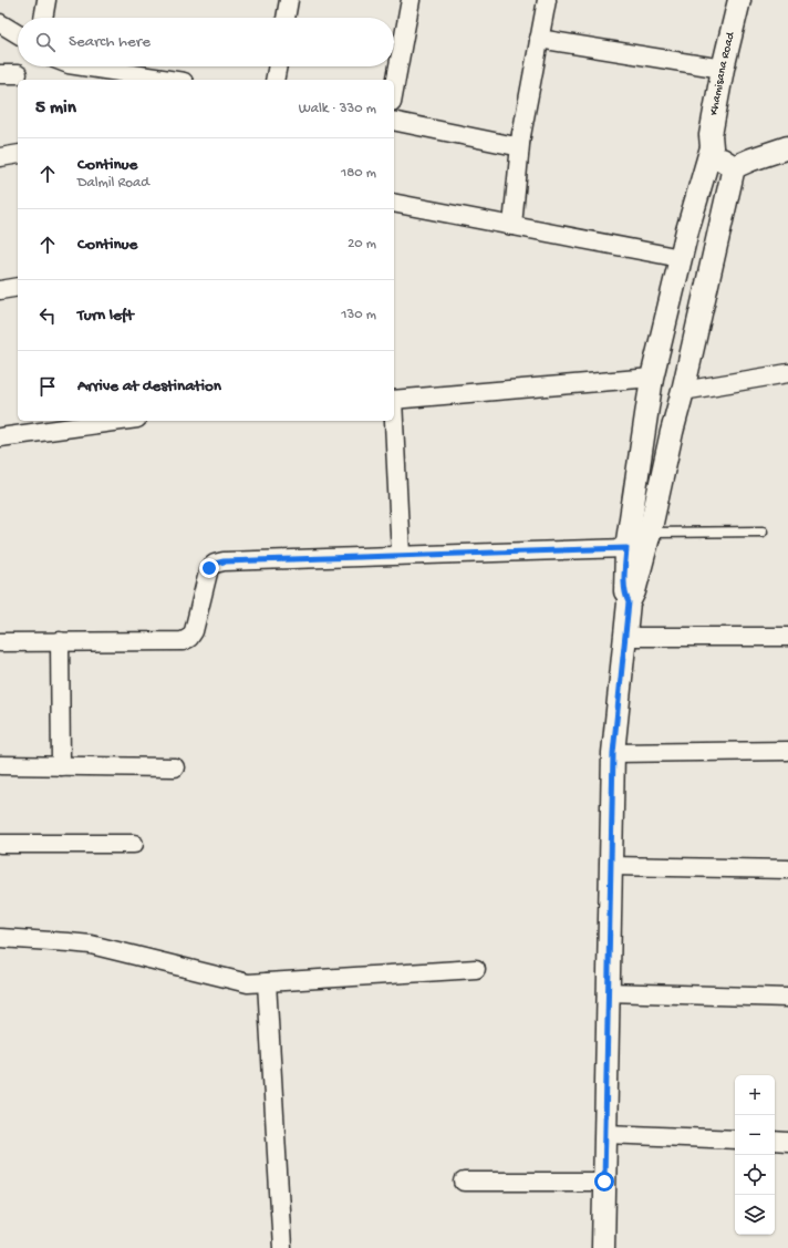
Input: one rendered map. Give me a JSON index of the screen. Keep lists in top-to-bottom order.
{
  "streets": {
    "street": ["Khamisana Road"]
  },
  "page": {
    "search": "Search here",
    "heading": ["5 min", "Walk · 330 m"],
    "list": [
      ["Continue", "Dalmil Road", "180 m"],
      ["Continue", "20 m"],
      ["Turn left", "130 m"],
      "Arrive at destination"
    ],
    "map_buttons": ["+", "−"]
  }
}
